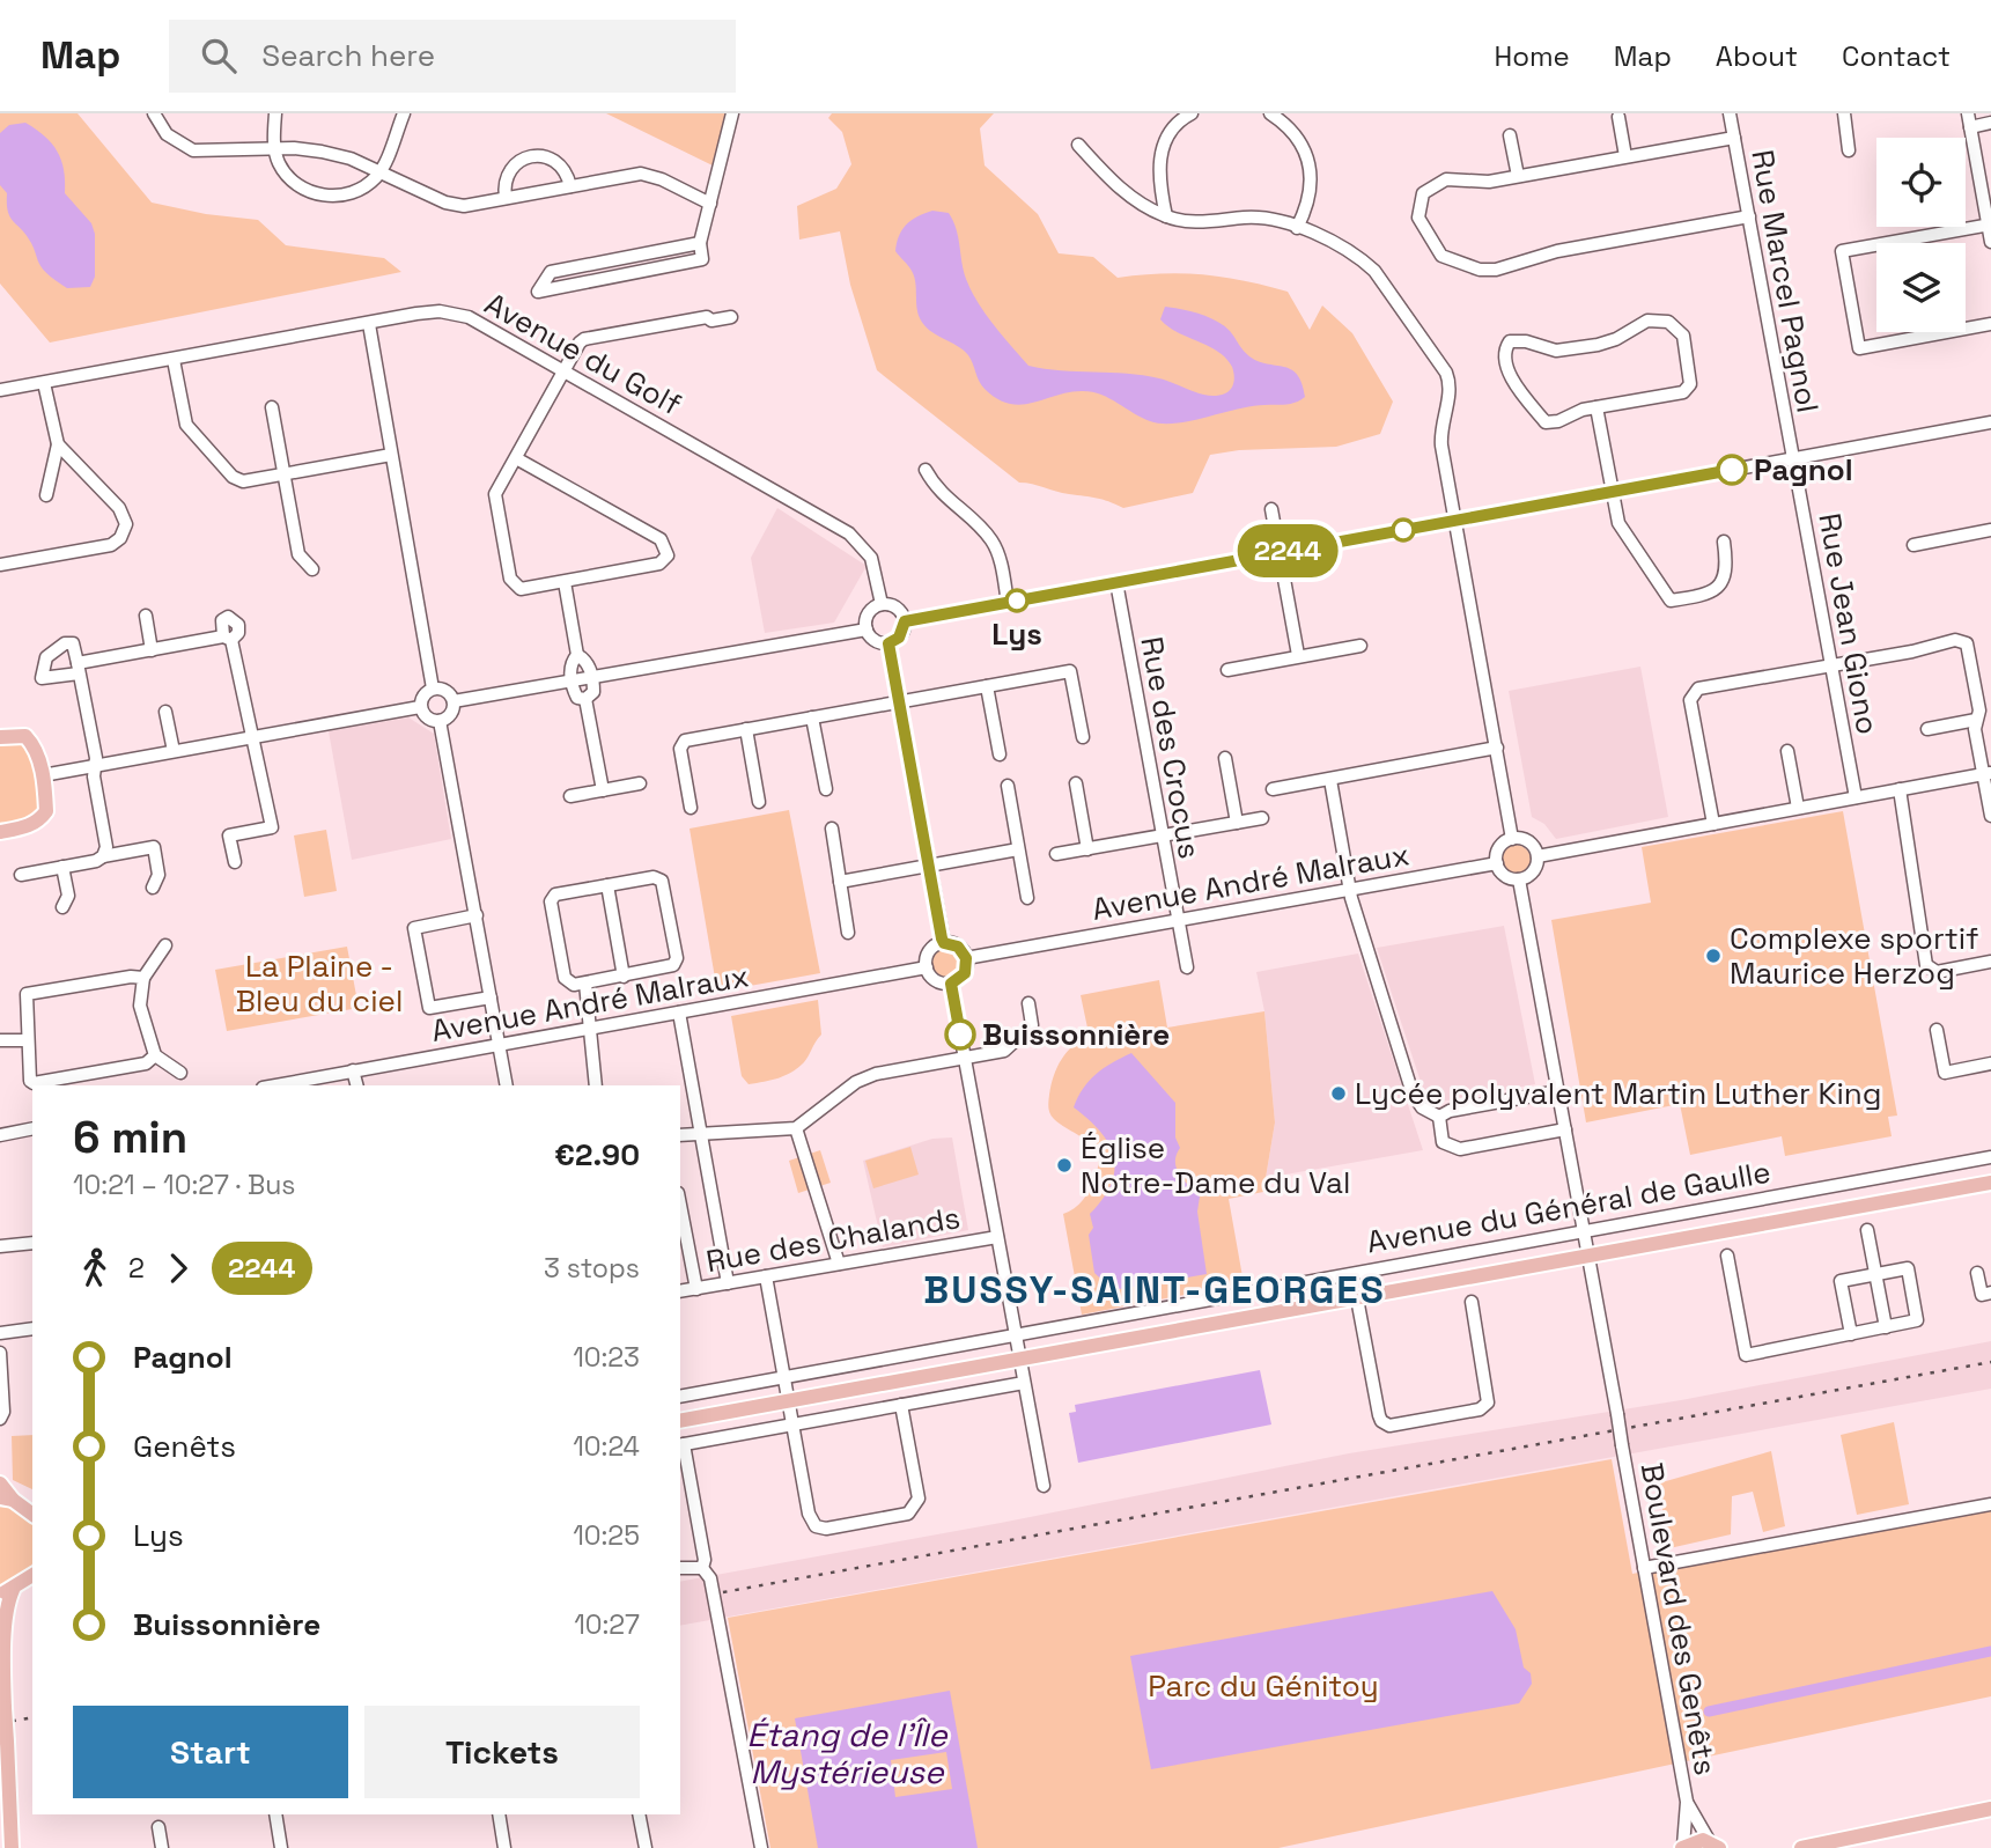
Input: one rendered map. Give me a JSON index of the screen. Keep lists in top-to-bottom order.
{
  "streets": {
    "main road": ["Avenue du Général de Gaulle"],
    "street": [
      "Rue Marcel Pagnol",
      "Avenue du Golf",
      "Rue Jean Giono",
      "Rue des Crocus",
      "Avenue André Malraux",
      "Rue des Chalands",
      "Boulevard des Genêts"
    ]
  },
  "crossings": [
    ["Rue Marcel Pagnol", "Rue Jean Giono"],
    ["Rue des Crocus", "Avenue André Malraux"],
    ["Avenue du Général de Gaulle", "Boulevard des Genêts"]
  ],
  "districts": ["BUSSY-SAINT-GEORGES"],
  "water": ["Étang de l'Île Mystérieuse"],
  "parks": ["La Plaine - Bleu du ciel", "Parc du Génitoy"],
  "places": [
    "Pagnol",
    "Lys",
    "Complexe sportif Maurice Herzog",
    "Buissonnière",
    "Lycée polyvalent Martin Luther King",
    "Église Notre-Dame du Val"
  ],
  "lines": ["bus line 2244"],
  "page": {
    "header": "Map",
    "search": "Search here",
    "nav": [
      "Home",
      "Map",
      "About",
      "Contact"
    ],
    "on_map": "2244",
    "heading": ["6 min", "10:21 – 10:27 · Bus", "€2.90"],
    "legs": ["2", "2244", "3 stops"],
    "list": [
      {
        "name": "Pagnol",
        "value": "10:23"
      },
      {
        "name": "Genêts",
        "value": "10:24"
      },
      {
        "name": "Lys",
        "value": "10:25"
      },
      {
        "name": "Buissonnière",
        "value": "10:27"
      }
    ],
    "buttons": ["Start", "Tickets"]
  }
}
